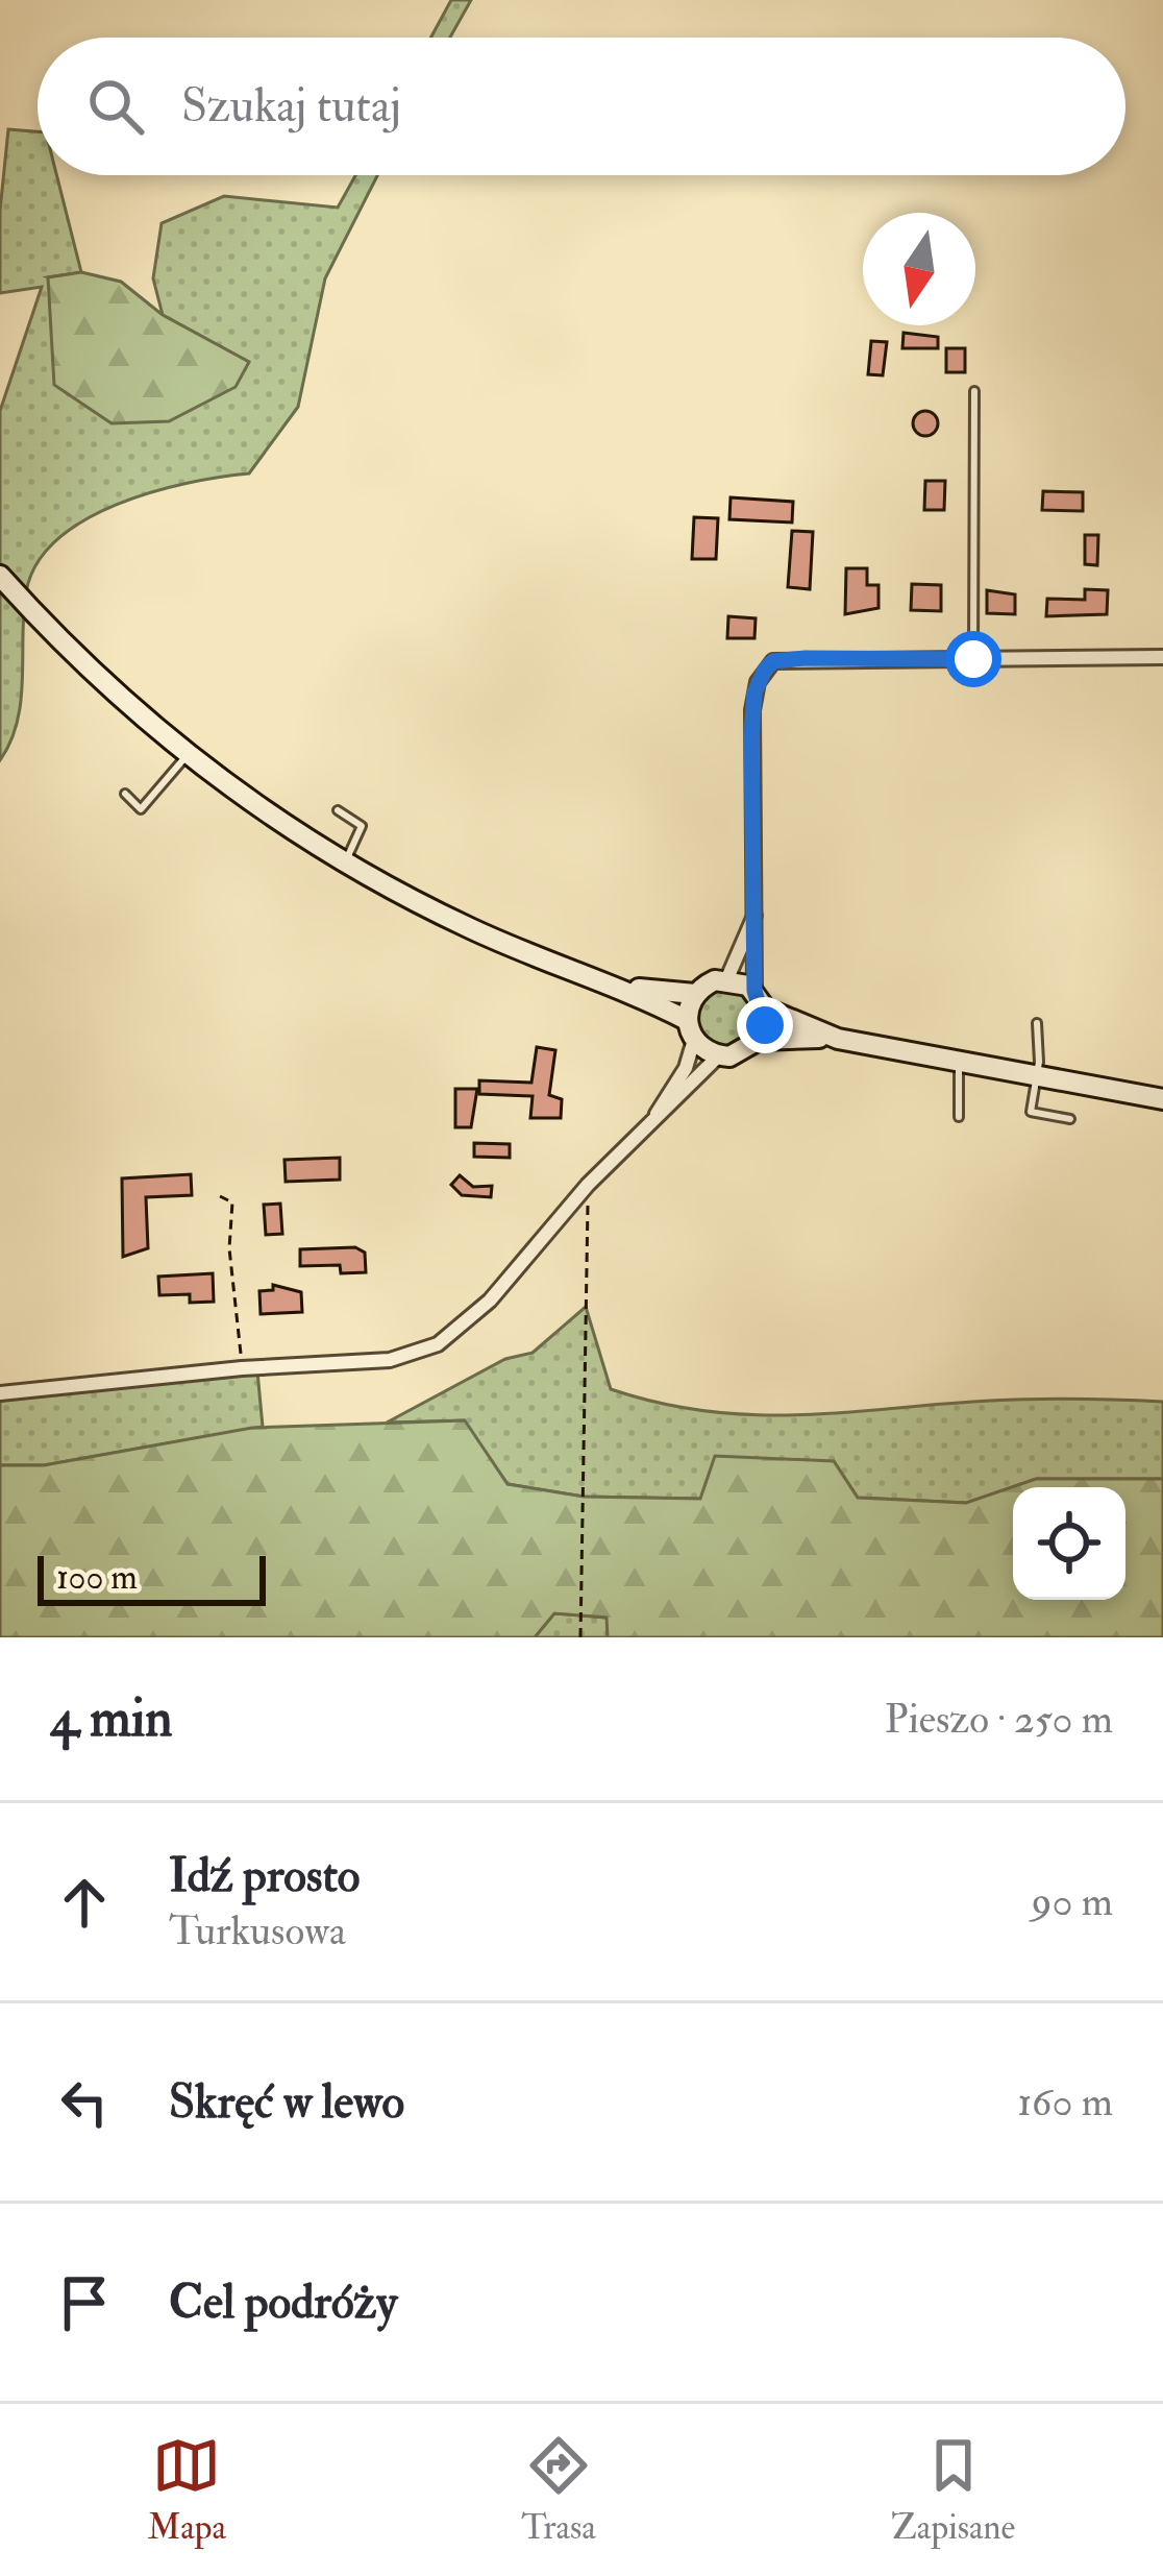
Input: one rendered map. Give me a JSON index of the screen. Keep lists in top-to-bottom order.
{
  "scale_bar": "100 m",
  "north": "bottom",
  "page": {
    "search": "Szukaj tutaj",
    "scale": "100 m",
    "heading": ["4 min", "Pieszo · 250 m"],
    "list": [
      ["Idź prosto", "Turkusowa", "90 m"],
      ["Skręć w lewo", "160 m"],
      "Cel podróży"
    ],
    "nav": ["Mapa", "Trasa", "Zapisane"]
  }
}
